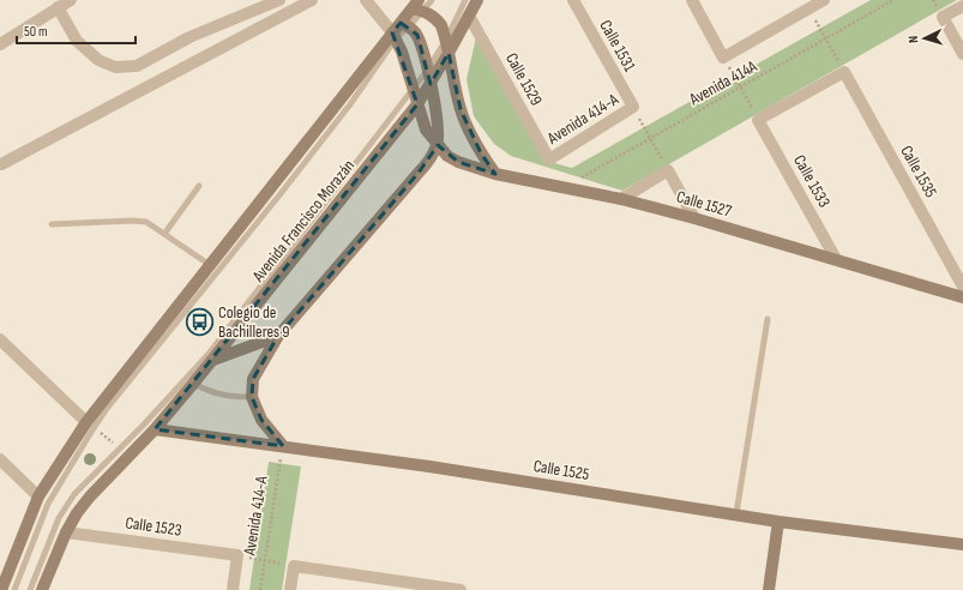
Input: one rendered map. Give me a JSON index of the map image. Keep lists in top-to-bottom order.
{
  "streets": {
    "street": [
      "Calle 1531",
      "Calle 1529",
      "Avenida 414-A",
      "Calle 1535",
      "Calle 1533",
      "Calle 1527",
      "Avenida Francisco Morazán",
      "Calle 1525",
      "Calle 1523"
    ],
    "path": ["Avenida 414A"]
  },
  "crossings": [
    ["Calle 1531", "Avenida 414-A"],
    ["Calle 1529", "Avenida 414-A"],
    ["Calle 1529", "Avenida Francisco Morazán"],
    ["Avenida 414A", "Calle 1527"],
    ["Avenida 414-A", "Calle 1525"],
    ["Avenida 414-A", "Calle 1523"],
    ["Calle 1533", "Calle 1527"],
    ["Calle 1527", "Avenida Francisco Morazán"],
    ["Avenida Francisco Morazán", "Calle 1525"],
    ["Avenida Francisco Morazán", "Calle 1523"]
  ],
  "places": {
    "bus stop": ["Colegio de Bachilleres 9"]
  },
  "scale_bar": "50 m",
  "north": "left"
}
